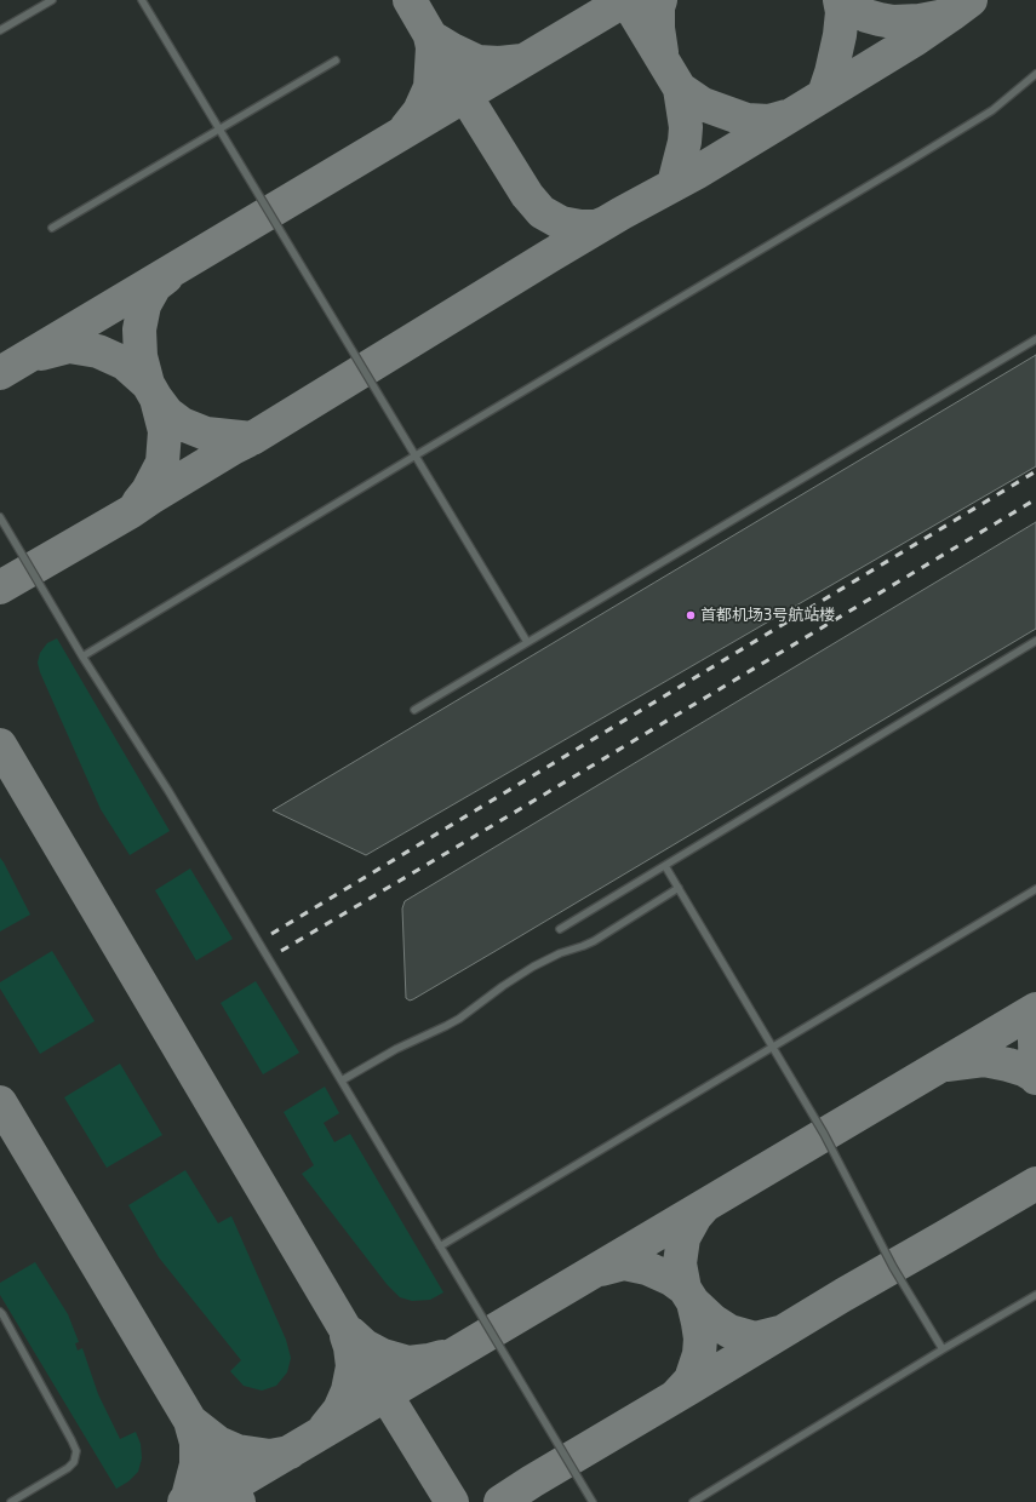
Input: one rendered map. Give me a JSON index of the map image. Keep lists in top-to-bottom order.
{
  "places": ["首都机场3号航站楼"]
}
